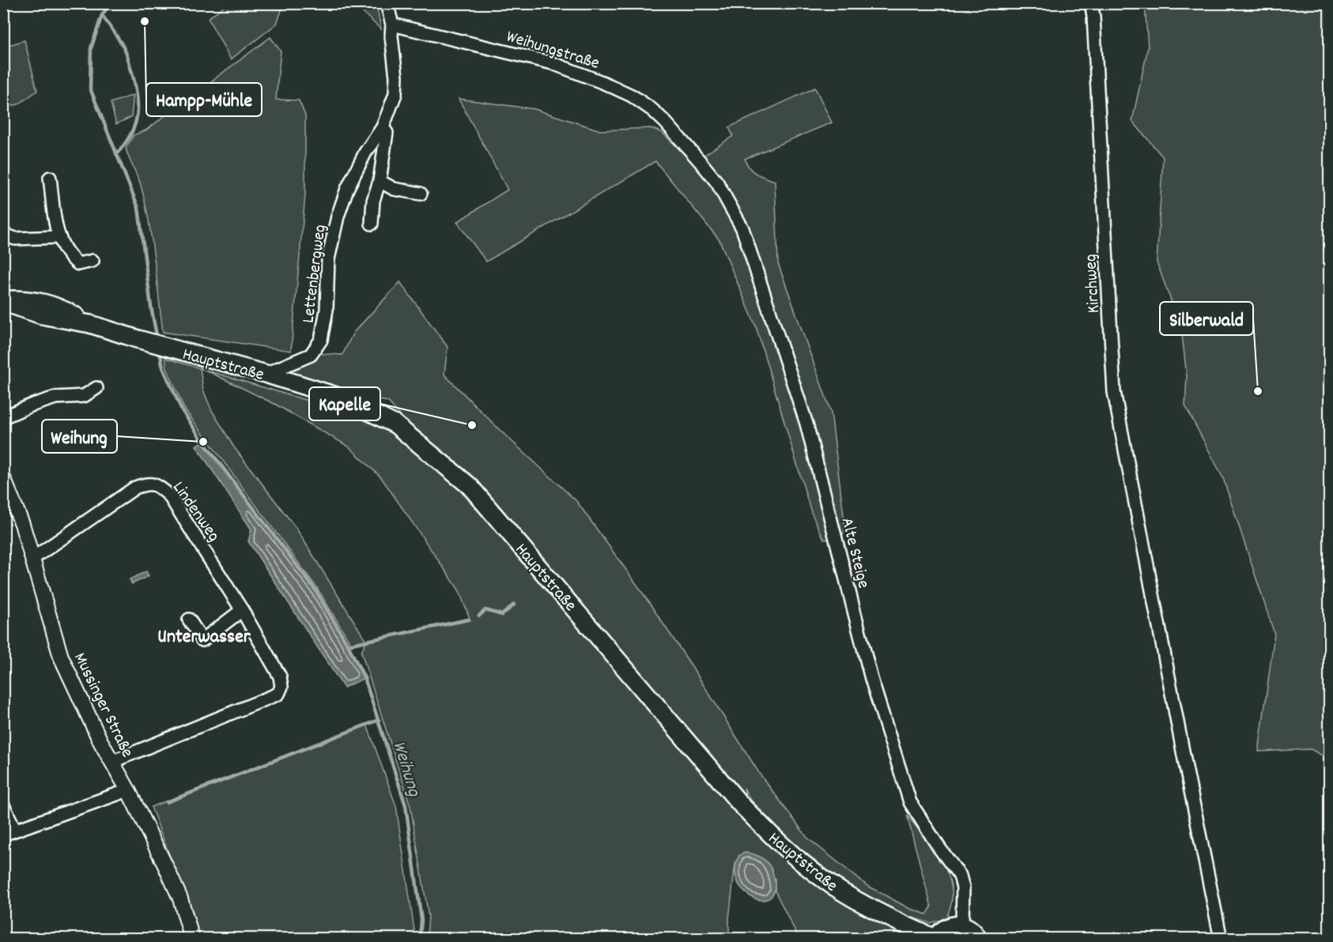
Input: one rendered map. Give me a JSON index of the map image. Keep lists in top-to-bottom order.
{
  "streets": {
    "main road": ["Hauptstraße"],
    "street": [
      "Weihungstraße",
      "Lettenbergweg",
      "Kirchweg",
      "Lindenweg",
      "Alte Steige",
      "Mussinger Straße"
    ]
  },
  "crossings": [
    ["Weihungstraße", "Lettenbergweg"],
    ["Weihungstraße", "Alte Steige"],
    ["Lettenbergweg", "Hauptstraße"],
    ["Lindenweg", "Mussinger Straße"]
  ],
  "districts": ["Unterwasser"],
  "water": ["Weihung"],
  "places": [
    "Hampp-Mühle",
    "Silberwald",
    "Kapelle",
    "Weihung"
  ]
}
